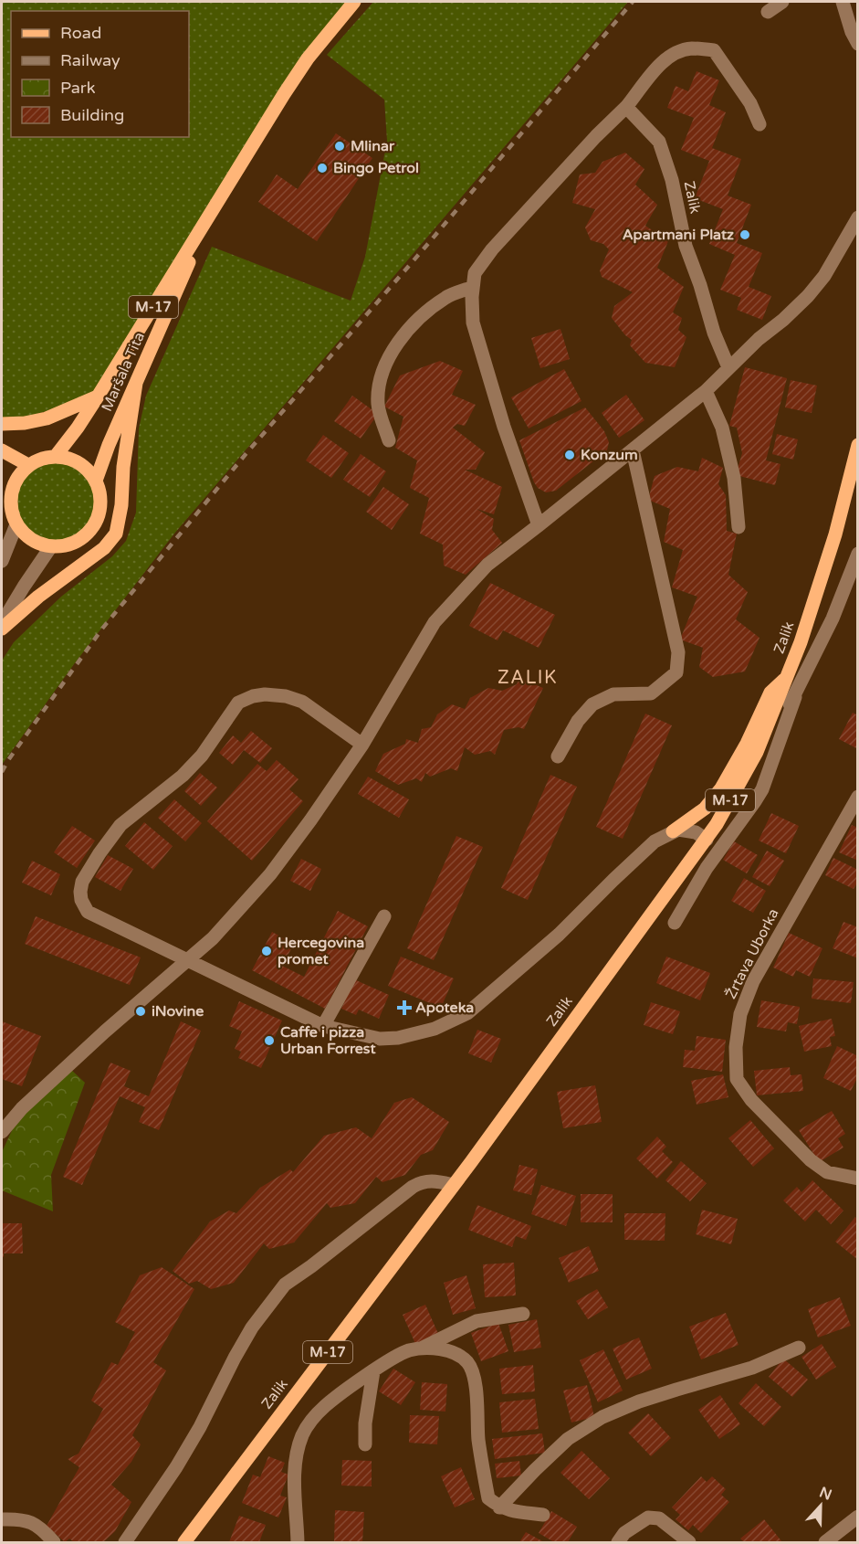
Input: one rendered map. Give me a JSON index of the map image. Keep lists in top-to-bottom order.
{
  "streets": {
    "main road": ["Zalik", "M-17", "Maršala Tita"],
    "street": ["Žrtava Uborka"]
  },
  "crossings": [
    ["M-17", "Maršala Tita"]
  ],
  "districts": ["ZALIK"],
  "places": {
    "other": [
      "Mlinar",
      "Bingo Petrol",
      "Apartmani Platz",
      "Konzum",
      "Hercegovina promet",
      "iNovine",
      "Caffe i pizza Urban Forrest"
    ],
    "health": ["Apoteka"]
  },
  "legend": [
    "Road",
    "Railway",
    "Park",
    "Building"
  ],
  "north": "top"
}
